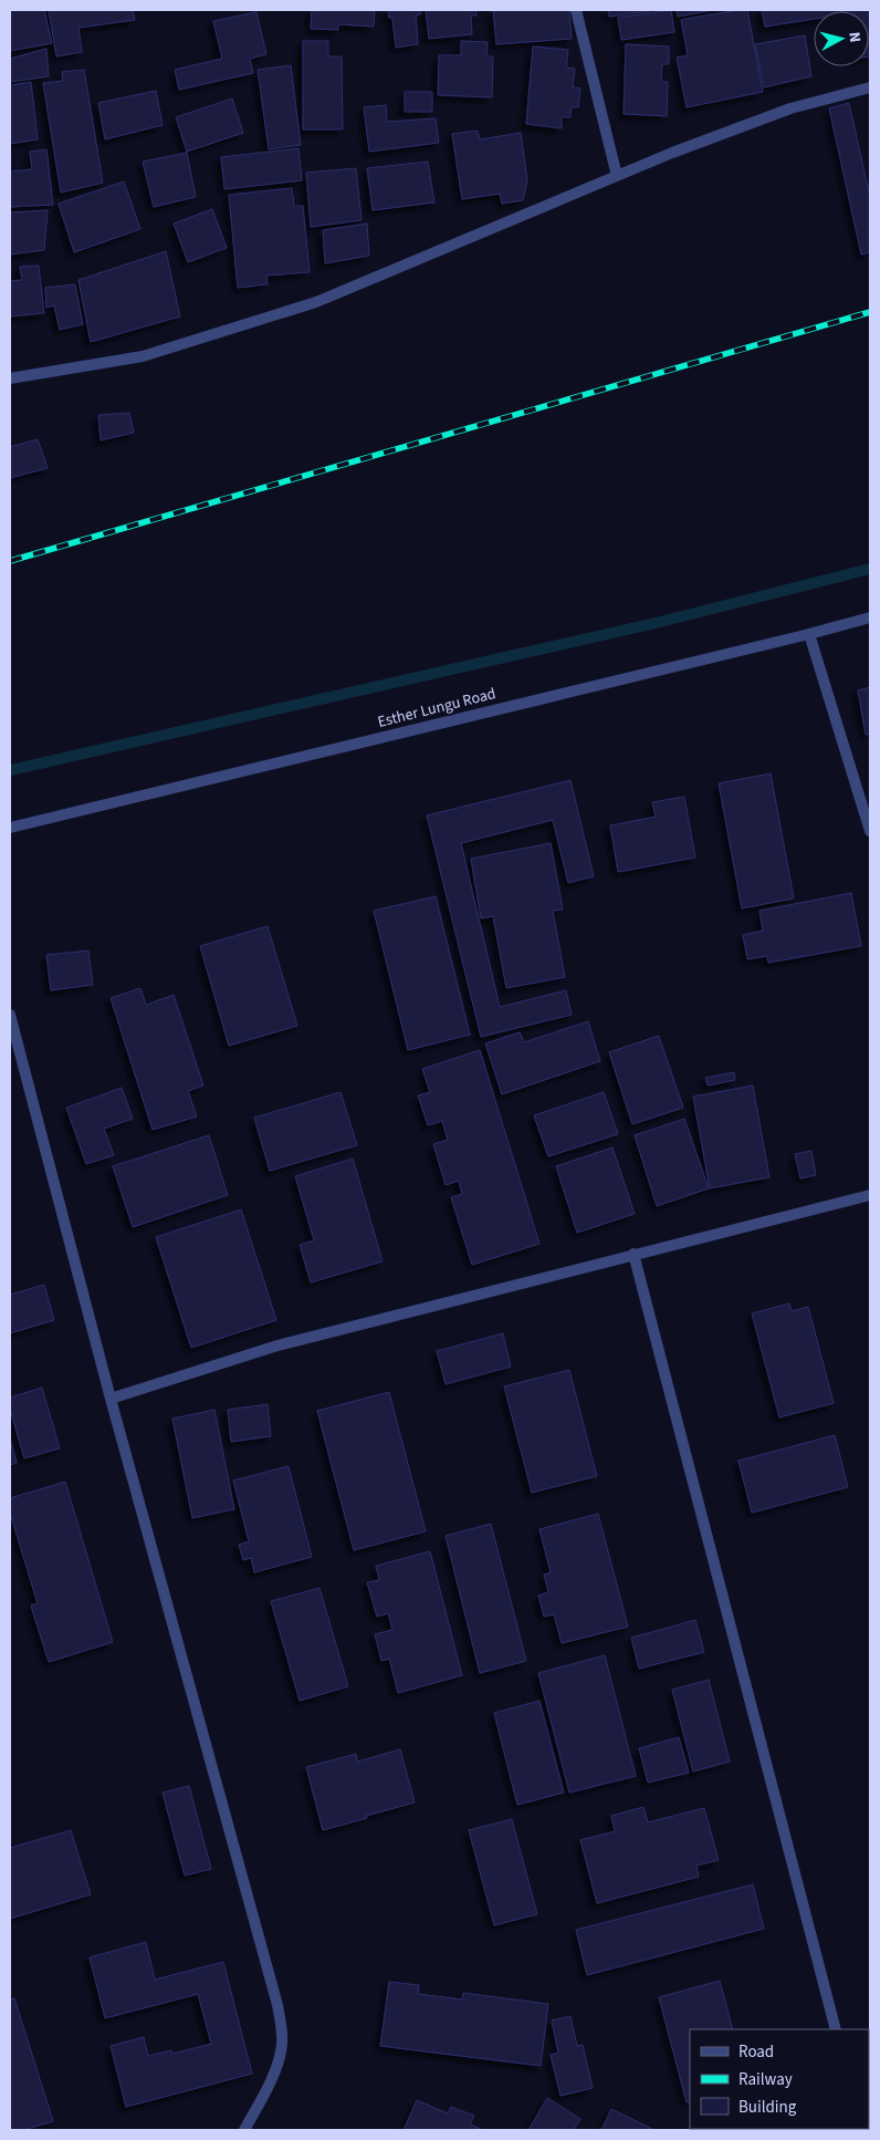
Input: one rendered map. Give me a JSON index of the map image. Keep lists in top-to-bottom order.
{
  "streets": {
    "street": ["Esther Lungu Road"]
  },
  "legend": ["Road", "Railway", "Building"],
  "north": "right"
}
